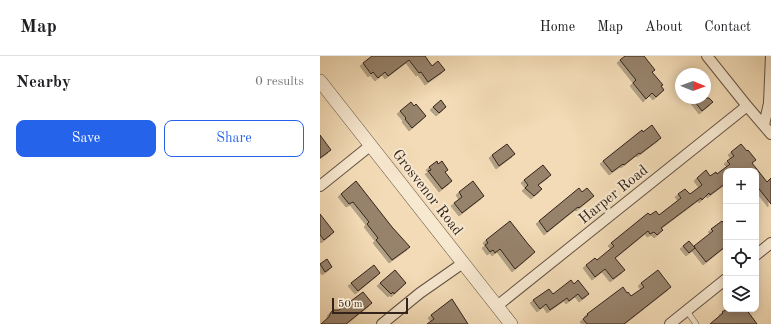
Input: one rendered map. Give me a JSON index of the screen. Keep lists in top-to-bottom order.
{
  "streets": {
    "street": ["Grosvenor Road", "Harper Road"]
  },
  "crossings": [
    ["Grosvenor Road", "Harper Road"]
  ],
  "scale_bar": "50 m",
  "north": "right",
  "page": {
    "header": "Map",
    "nav": [
      "Home",
      "Map",
      "About",
      "Contact"
    ],
    "heading": ["Nearby", "0 results"],
    "buttons": ["Save", "Share"],
    "map_buttons": ["+", "−"],
    "scale": "50 m"
  }
}
